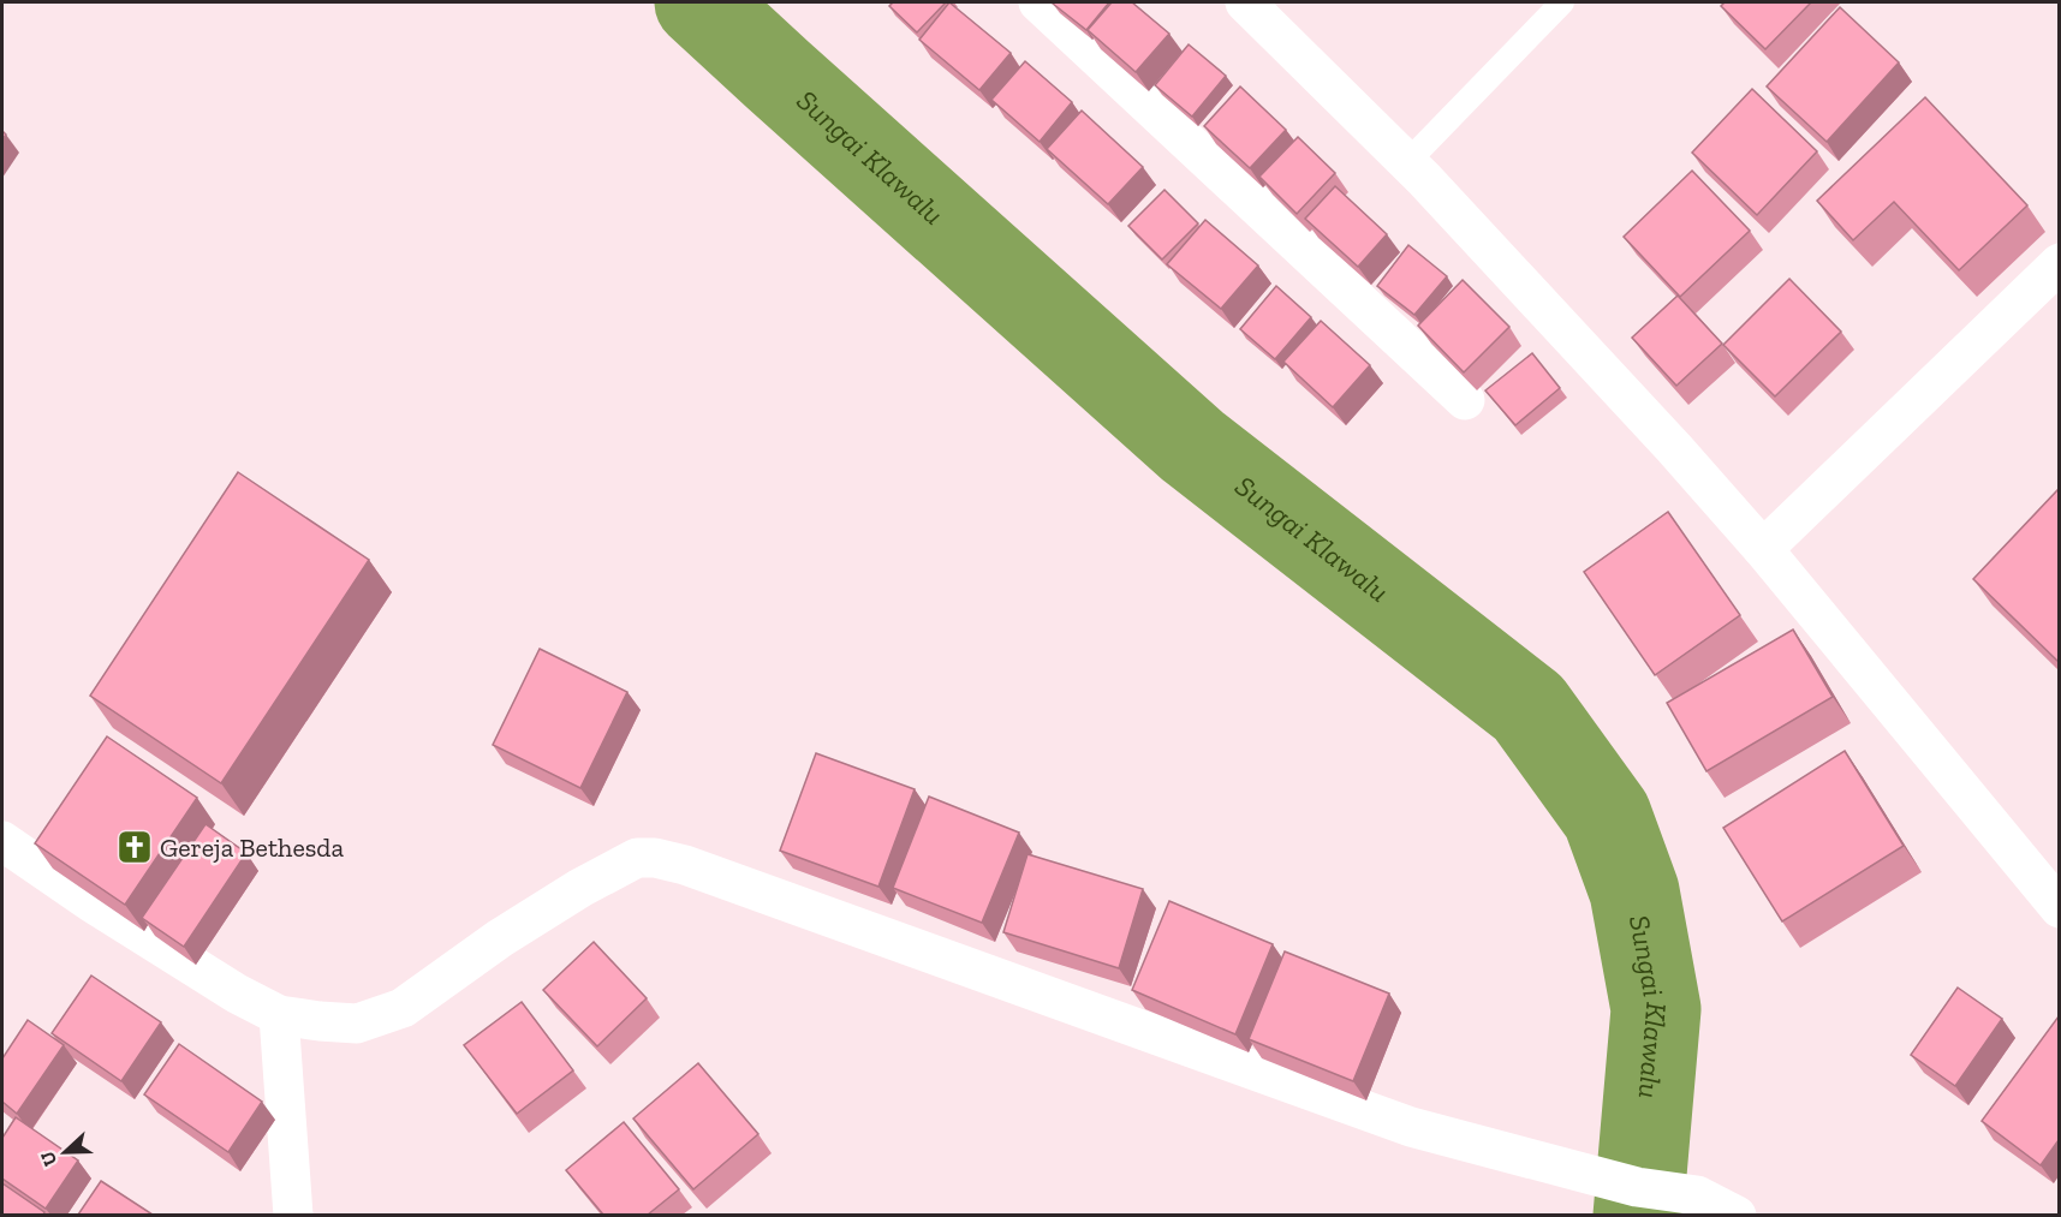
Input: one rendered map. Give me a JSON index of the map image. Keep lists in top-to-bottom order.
{
  "water": ["Sungai Klawalu"],
  "places": {
    "church": ["Gereja Bethesda"]
  },
  "north": "left"
}
